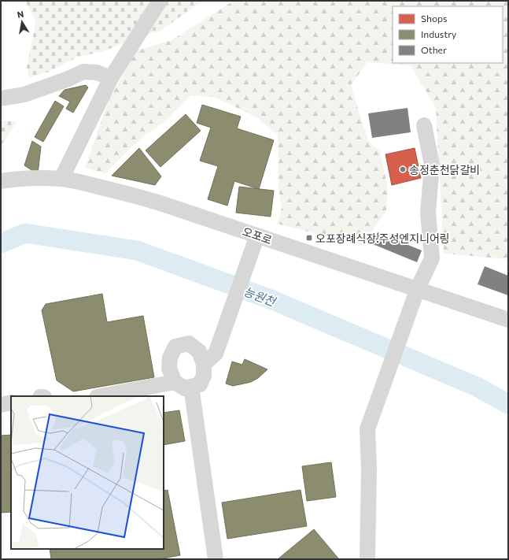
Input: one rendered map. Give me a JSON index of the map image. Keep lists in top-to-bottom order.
{
  "streets": {
    "street": ["오포로"]
  },
  "water": ["능원천"],
  "places": {
    "other": ["송정춘천닭갈비"],
    "transit": ["오포장례식장.주성엔지니어링"]
  },
  "legend": ["Shops", "Industry", "Other"],
  "north": "top"
}
